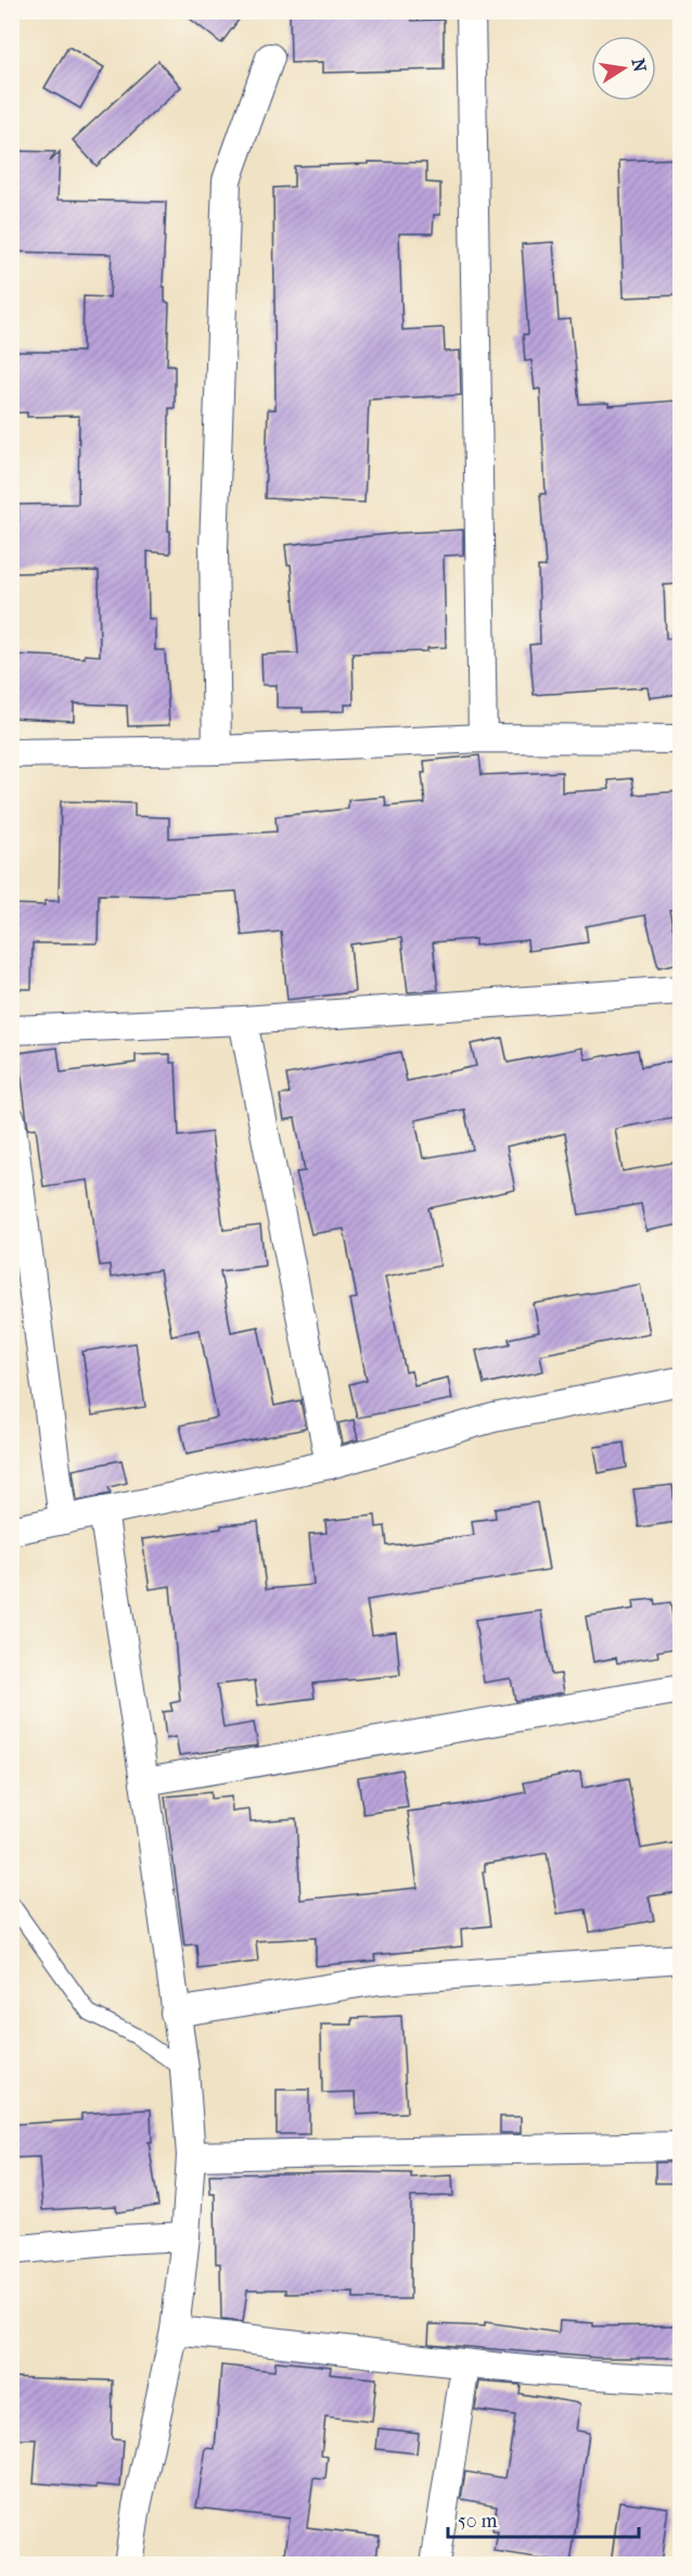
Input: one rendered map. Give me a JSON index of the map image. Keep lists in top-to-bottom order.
{
  "scale_bar": "50 m",
  "north": "right"
}
